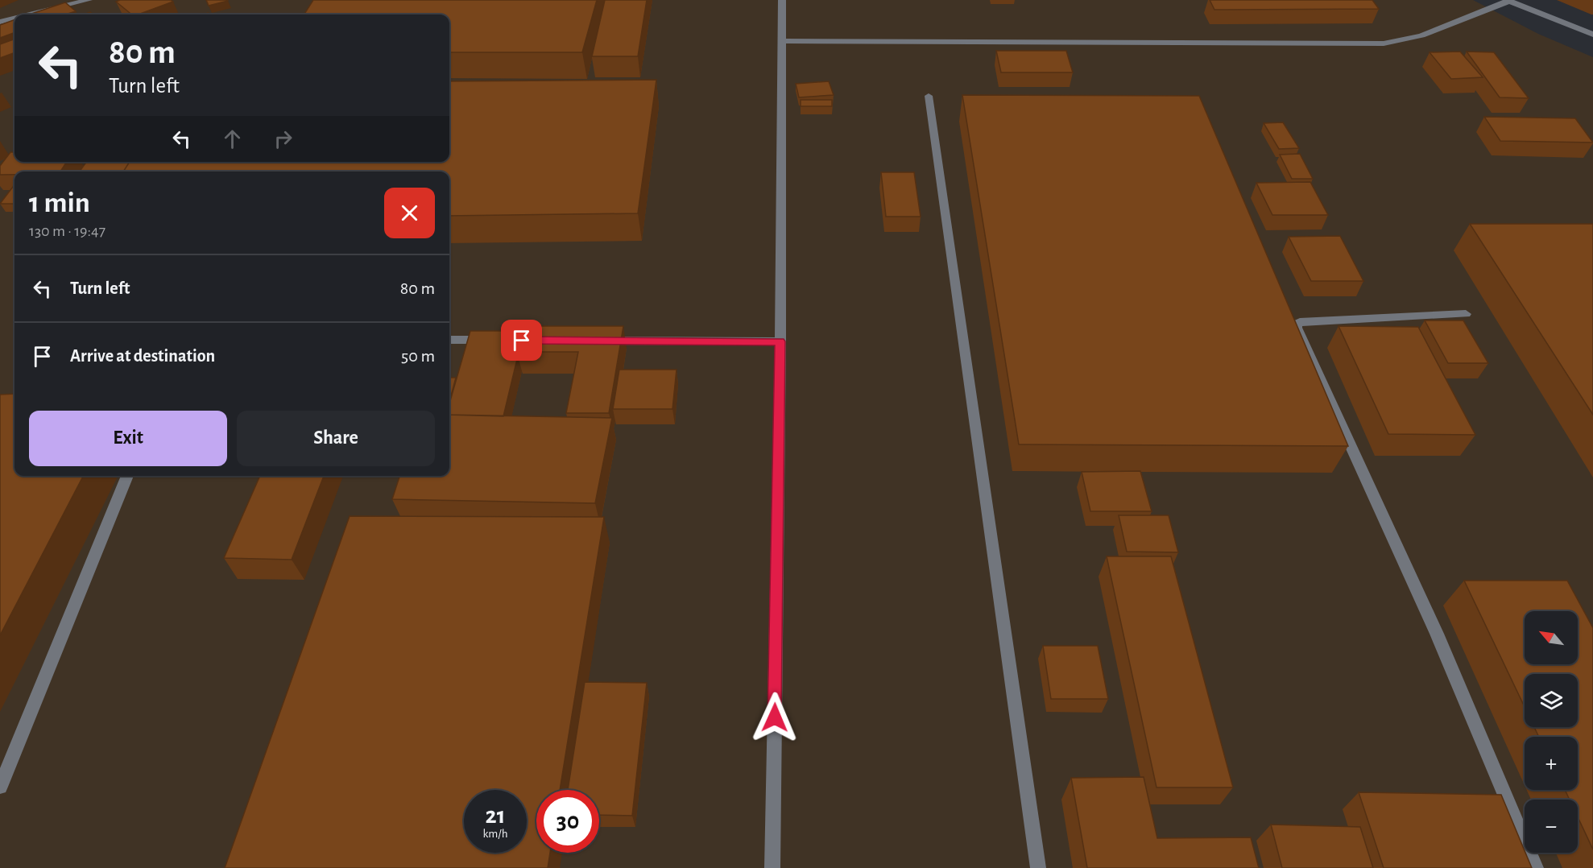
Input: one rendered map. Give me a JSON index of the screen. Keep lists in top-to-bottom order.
{
  "north": "top left",
  "page": {
    "turn": ["80 m", "Turn left"],
    "heading": ["1 min", "130 m · 19:47"],
    "list": [
      {
        "name": "Turn left",
        "value": "80 m"
      },
      {
        "name": "Arrive at destination",
        "value": "50 m"
      }
    ],
    "buttons": ["Exit", "Share"],
    "map_buttons": ["+", "−"],
    "speed": "21 km/h",
    "limit": "30"
  }
}
